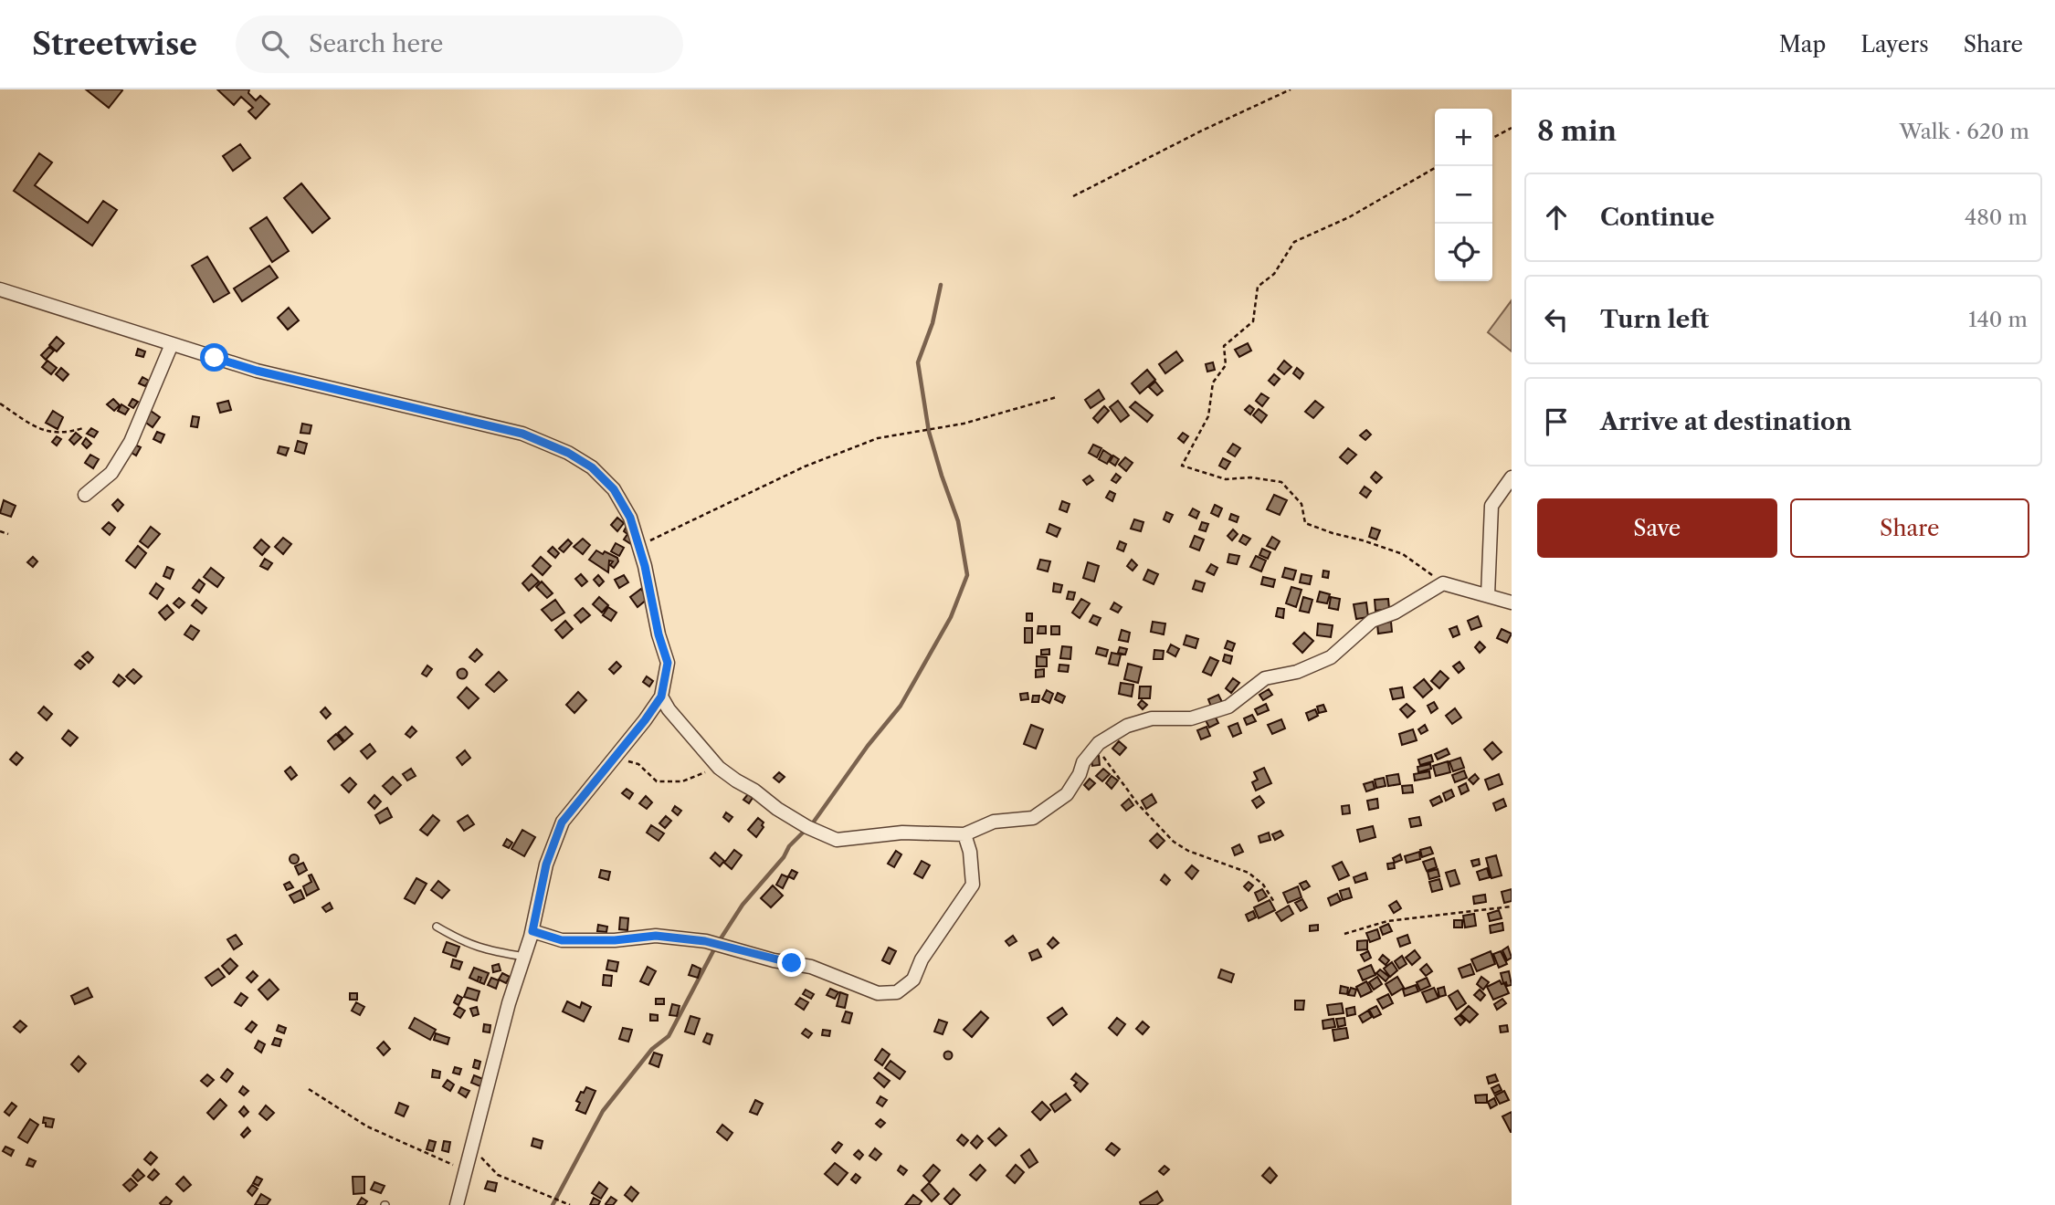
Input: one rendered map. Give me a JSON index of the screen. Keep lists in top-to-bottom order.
{
  "page": {
    "header": "Streetwise",
    "search": "Search here",
    "nav": ["Map", "Layers", "Share"],
    "heading": ["8 min", "Walk · 620 m"],
    "map_buttons": ["+", "−"],
    "list": [
      ["Continue", "480 m"],
      ["Turn left", "140 m"],
      "Arrive at destination"
    ],
    "buttons": ["Save", "Share"]
  }
}
